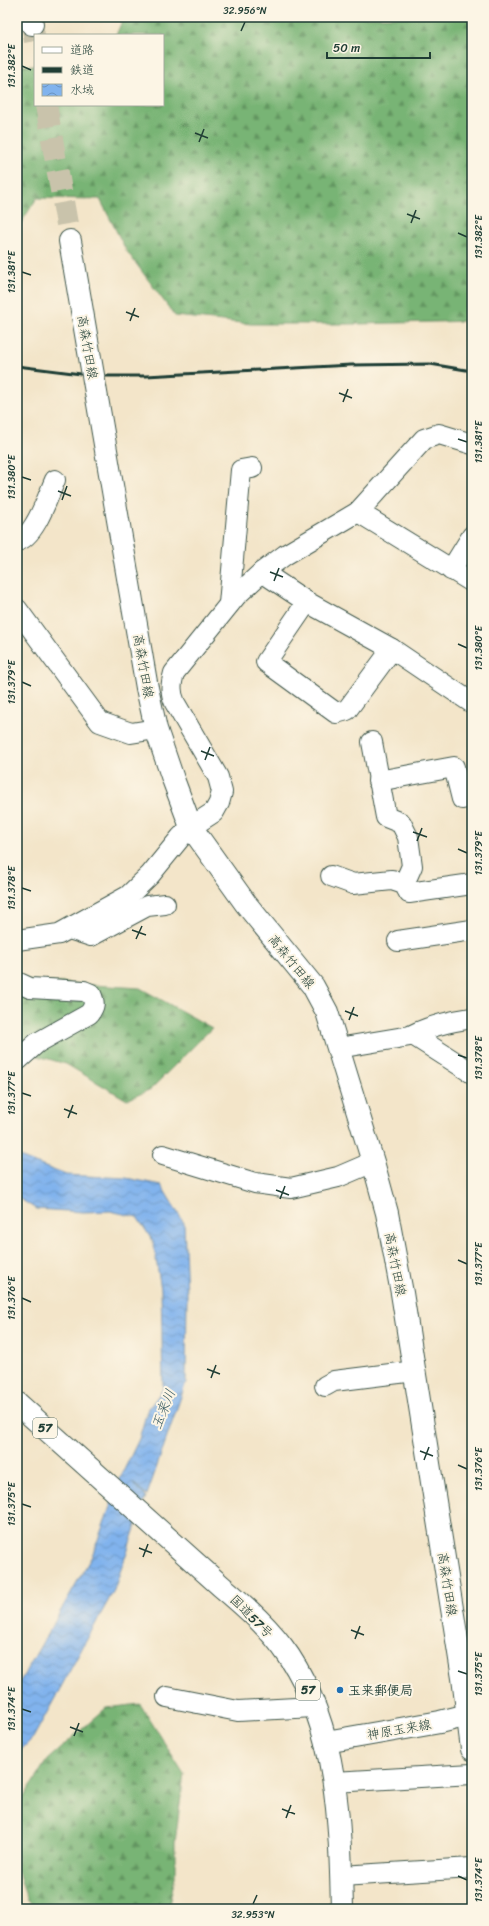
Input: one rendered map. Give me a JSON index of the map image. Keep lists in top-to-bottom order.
{
  "streets": {
    "main road": [
      "高森竹田線",
      "57",
      "国道57号",
      "神原玉来線"
    ]
  },
  "crossings": [
    ["高森竹田線", "神原玉来線"],
    ["国道57号", "神原玉来線"]
  ],
  "water": ["玉来川"],
  "places": ["玉来郵便局"],
  "legend": ["道路", "鉄道", "水域"],
  "scale_bar": "50 m",
  "coordinates": [
    "32.956°N",
    "131.382°E",
    "131.381°E",
    "131.380°E",
    "131.379°E",
    "131.378°E",
    "131.377°E",
    "131.376°E",
    "131.375°E",
    "131.374°E",
    "32.953°N"
  ]
}
